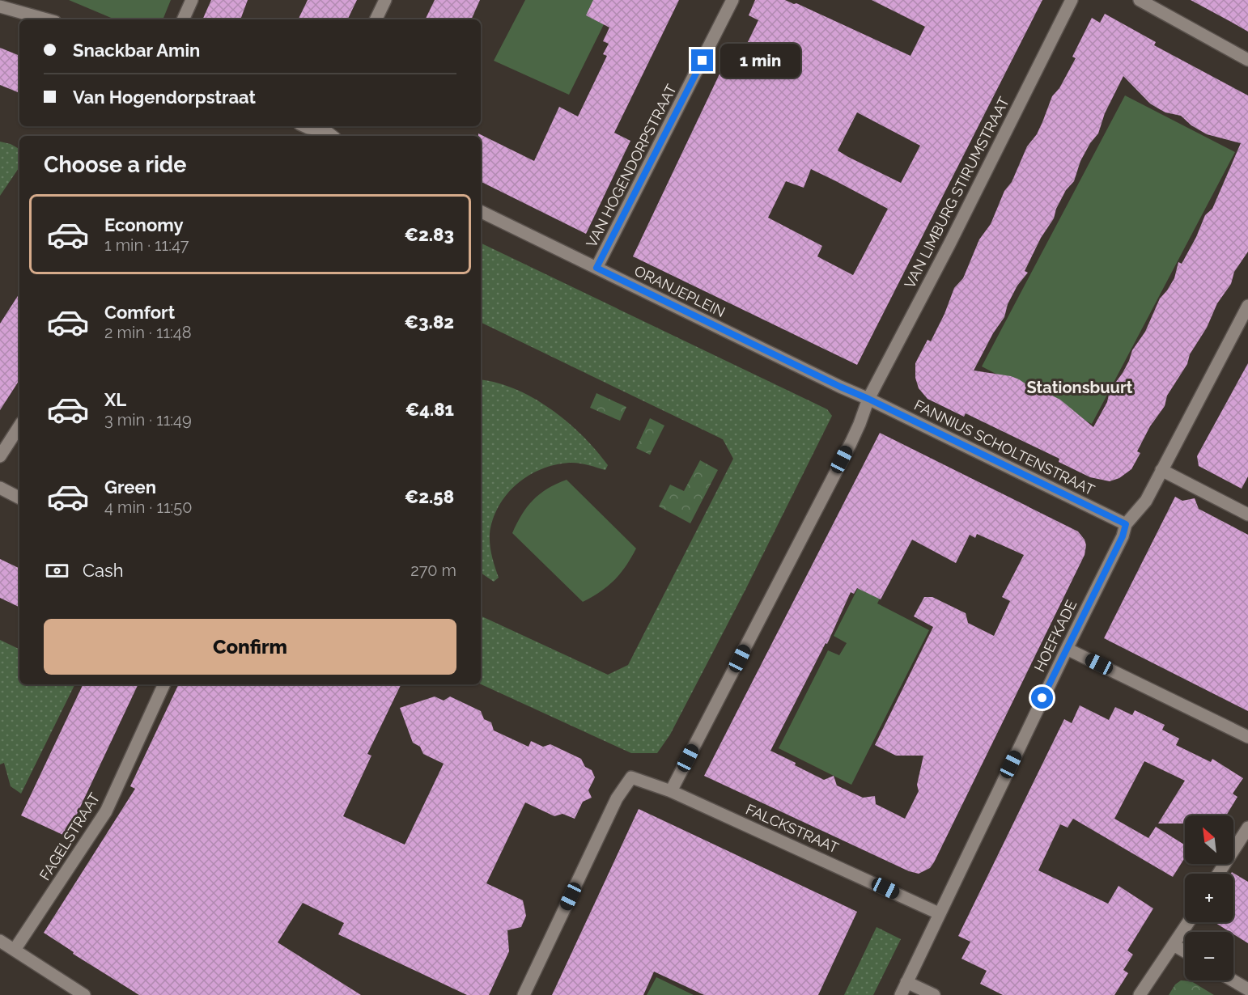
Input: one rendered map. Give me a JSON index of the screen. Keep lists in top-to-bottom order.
{
  "streets": {
    "street": [
      "VAN HOGENDORPSTRAAT",
      "VAN LIMBURG STIRUMSTRAAT",
      "ORANJEPLEIN",
      "FANNIUS SCHOLTENSTRAAT",
      "HOEFKADE",
      "FALCKSTRAAT",
      "FAGELSTRAAT"
    ]
  },
  "crossings": [
    ["VAN HOGENDORPSTRAAT", "ORANJEPLEIN"],
    ["VAN LIMBURG STIRUMSTRAAT", "ORANJEPLEIN"],
    ["VAN LIMBURG STIRUMSTRAAT", "FANNIUS SCHOLTENSTRAAT"],
    ["VAN LIMBURG STIRUMSTRAAT", "FALCKSTRAAT"],
    ["ORANJEPLEIN", "FANNIUS SCHOLTENSTRAAT"],
    ["FANNIUS SCHOLTENSTRAAT", "HOEFKADE"],
    ["HOEFKADE", "FALCKSTRAAT"]
  ],
  "districts": ["Stationsbuurt"],
  "north": "top left",
  "page": {
    "banner": ["Snackbar Amin", "Van Hogendorpstraat"],
    "bubble": "1 min",
    "heading": "Choose a ride",
    "list": [
      {
        "name": "Economy",
        "note": "1 min · 11:47",
        "value": "€2.83"
      },
      {
        "name": "Comfort",
        "note": "2 min · 11:48",
        "value": "€3.82"
      },
      {
        "name": "XL",
        "note": "3 min · 11:49",
        "value": "€4.81"
      },
      {
        "name": "Green",
        "note": "4 min · 11:50",
        "value": "€2.58"
      }
    ],
    "pay": ["Cash", "270 m"],
    "buttons": "Confirm",
    "map_buttons": ["+", "−"]
  }
}
